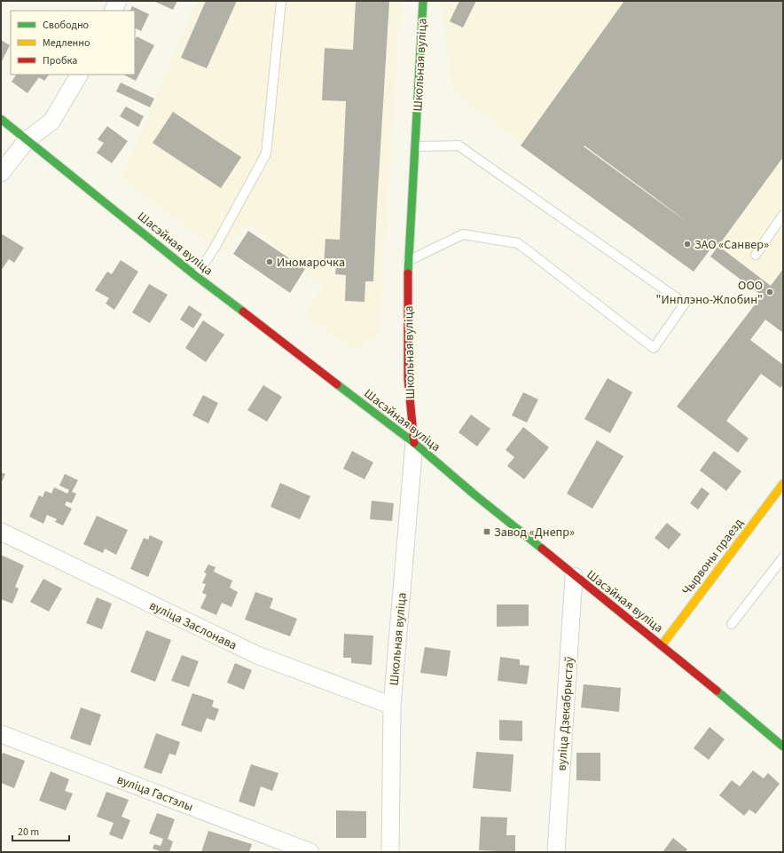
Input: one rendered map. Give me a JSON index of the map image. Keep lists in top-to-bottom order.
{
  "streets": {
    "main road": ["Школьная вуліца", "Шасэйная вуліца", "Чырвоны праезд"],
    "street": ["вуліца Заслонава", "вуліца Дзекабрыстаў", "вуліца Гастэлы"]
  },
  "crossings": [
    ["Школьная вуліца", "Шасэйная вуліца"],
    ["Школьная вуліца", "вуліца Заслонава"],
    ["Шасэйная вуліца", "Чырвоны праезд"],
    ["Шасэйная вуліца", "вуліца Дзекабрыстаў"]
  ],
  "places": {
    "other": ["ЗАО «Санвер»", "Иномарочка", "ООО \"Инплэно-Жлобин\""],
    "transit": ["Завод «Днепр»"]
  },
  "legend": ["Свободно", "Медленно", "Пробка"],
  "scale_bar": "20 m"
}
